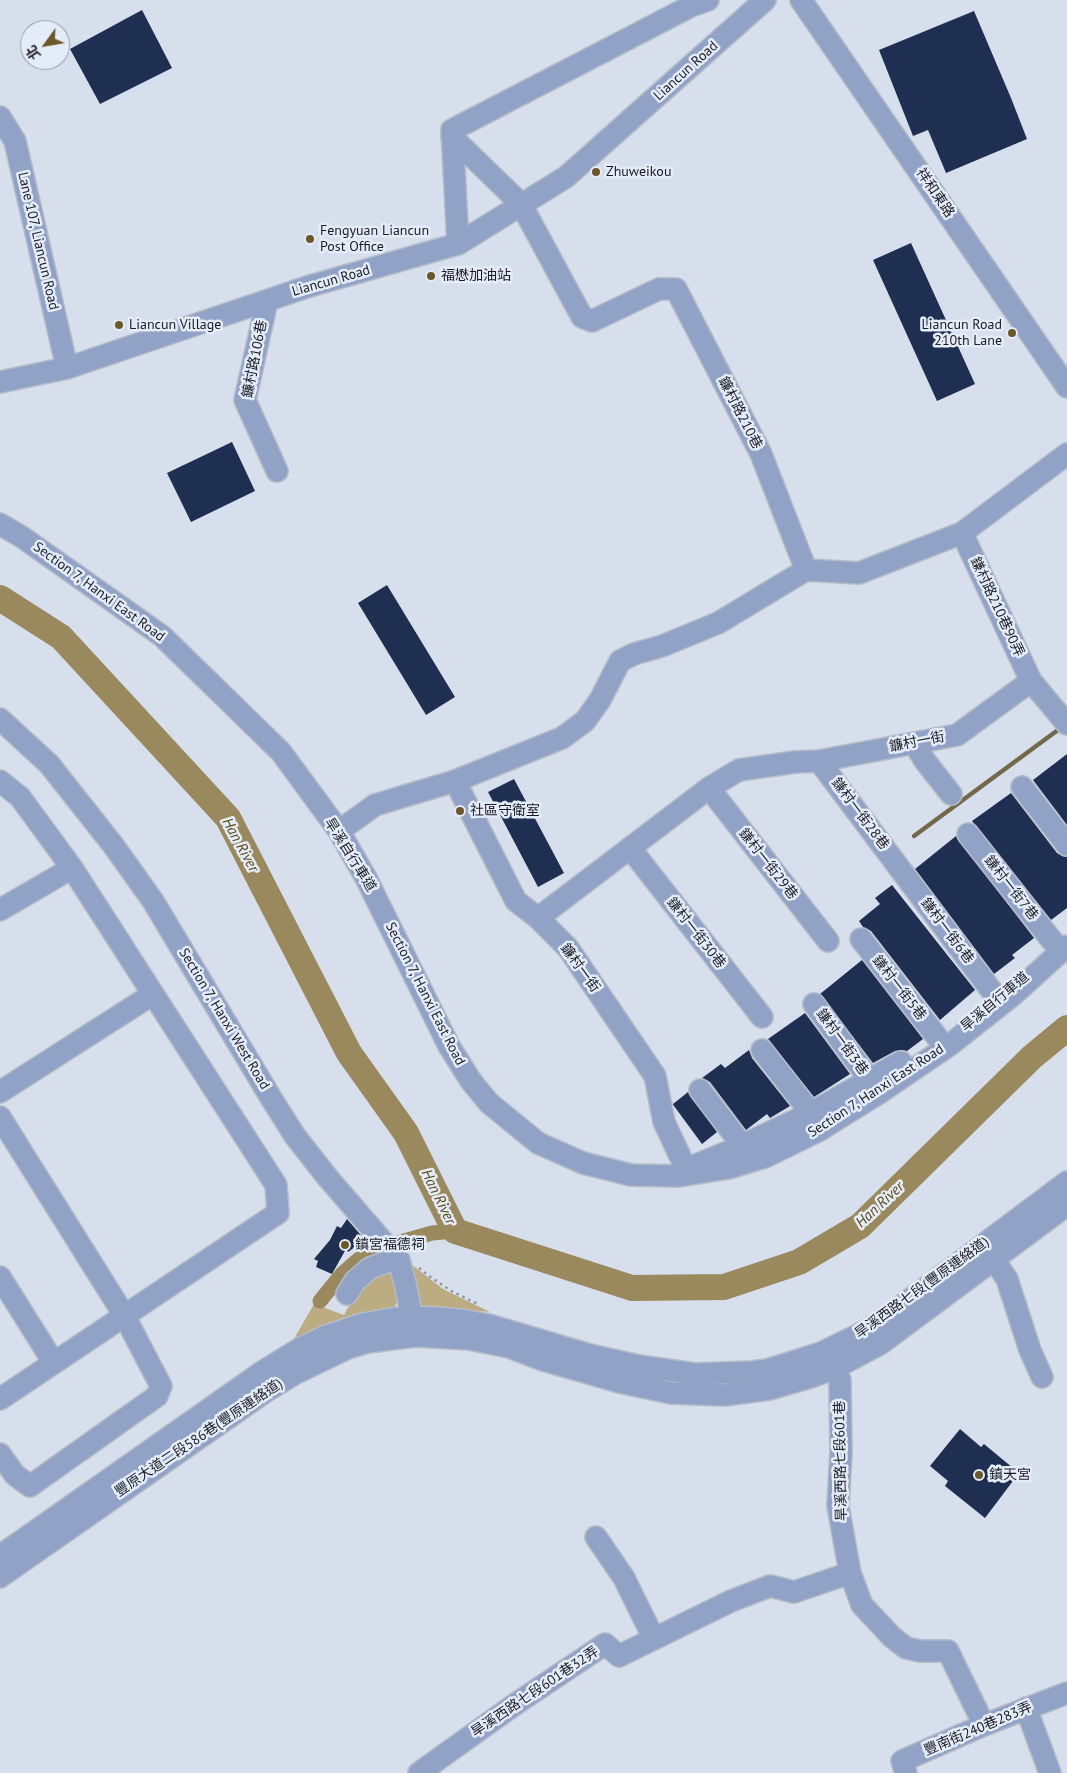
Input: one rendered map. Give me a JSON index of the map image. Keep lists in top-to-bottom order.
{
  "streets": {
    "street": [
      "Liancun Road",
      "祥和東路",
      "Lane 107, Liancun Road",
      "鐮村路106巷",
      "鐮村路210巷",
      "Section 7, Hanxi East Road",
      "鎌村路210巷90弄",
      "鐮村一街",
      "鎌村一街28巷",
      "鎌村一街29巷",
      "鎌村一街7巷",
      "鎌村一街6巷",
      "鎌村一街30巷",
      "鎌村一街5巷",
      "Section 7, Hanxi West Road",
      "鎌村一街3巷",
      "旱溪西路七段(豐原連絡道)",
      "豐原大道二段586巷(豐原連絡道)",
      "旱溪西路七段601巷",
      "旱溪西路七段601巷32弄",
      "豐南街240巷283弄"
    ]
  },
  "crossings": [
    ["Liancun Road", "Lane 107, Liancun Road"],
    ["Liancun Road", "鐮村路106巷"],
    ["Liancun Road", "鐮村路210巷"],
    ["Section 7, Hanxi East Road", "鐮村一街"],
    ["Section 7, Hanxi East Road", "鎌村一街7巷"],
    ["鎌村路210巷90弄", "鐮村一街"],
    ["鐮村一街", "鎌村一街28巷"],
    ["鐮村一街", "鎌村一街29巷"],
    ["鐮村一街", "鎌村一街7巷"],
    ["鐮村一街", "鎌村一街6巷"],
    ["鐮村一街", "鎌村一街30巷"],
    ["鐮村一街", "鎌村一街5巷"],
    ["鐮村一街", "鎌村一街3巷"],
    ["鎌村一街28巷", "鎌村一街6巷"],
    ["Section 7, Hanxi West Road", "旱溪西路七段(豐原連絡道)"],
    ["Section 7, Hanxi West Road", "豐原大道二段586巷(豐原連絡道)"],
    ["旱溪西路七段(豐原連絡道)", "豐原大道二段586巷(豐原連絡道)"],
    ["旱溪西路七段(豐原連絡道)", "旱溪西路七段601巷"],
    ["旱溪西路七段601巷", "旱溪西路七段601巷32弄"],
    ["旱溪西路七段601巷", "豐南街240巷283弄"]
  ],
  "water": ["Han River"],
  "places": [
    "Zhuweikou",
    "Fengyuan Liancun Post Office",
    "福懋加油站",
    "Liancun Village",
    "Liancun Road 210th Lane",
    "社區守衛室",
    "鎮宮福德祠",
    "鎮天宮"
  ],
  "north": "bottom left"
}
